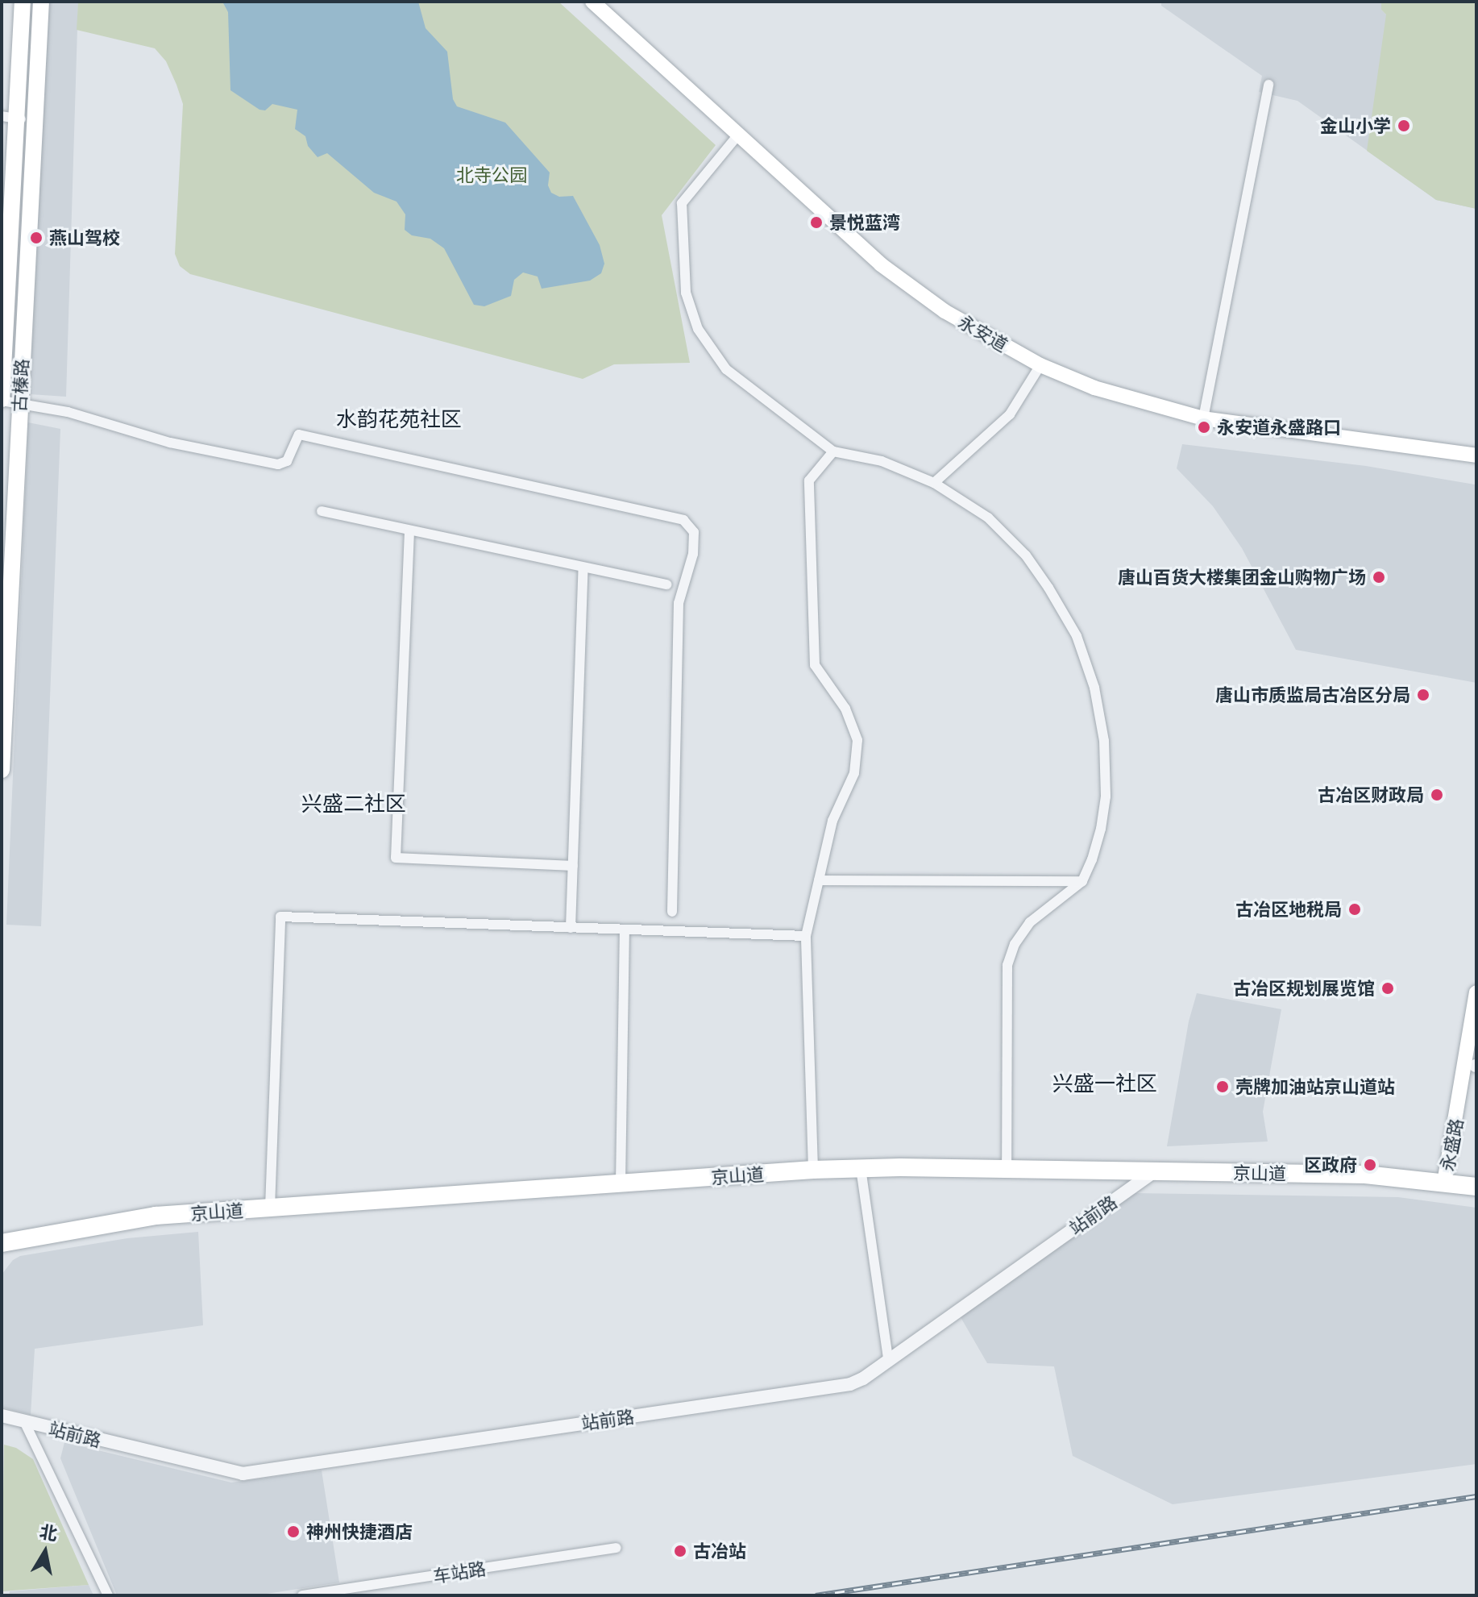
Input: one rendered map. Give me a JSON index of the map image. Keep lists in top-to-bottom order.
{
  "streets": {
    "highway": ["京山道"],
    "main road": ["永安道", "古榛路", "永盛路"],
    "street": ["站前路", "车站路"]
  },
  "crossings": [
    ["永盛路", "京山道"],
    ["京山道", "站前路"]
  ],
  "districts": ["水韵花苑社区", "兴盛二社区", "兴盛一社区"],
  "parks": ["北寺公园"],
  "places": [
    "金山小学",
    "景悦蓝湾",
    "燕山驾校",
    "永安道永盛路口",
    "唐山百货大楼集团金山购物广场",
    "唐山市质监局古冶区分局",
    "古冶区财政局",
    "古冶区地税局",
    "古冶区规划展览馆",
    "壳牌加油站京山道站",
    "区政府",
    "神州快捷酒店",
    "古冶站"
  ],
  "north": "top"
}
